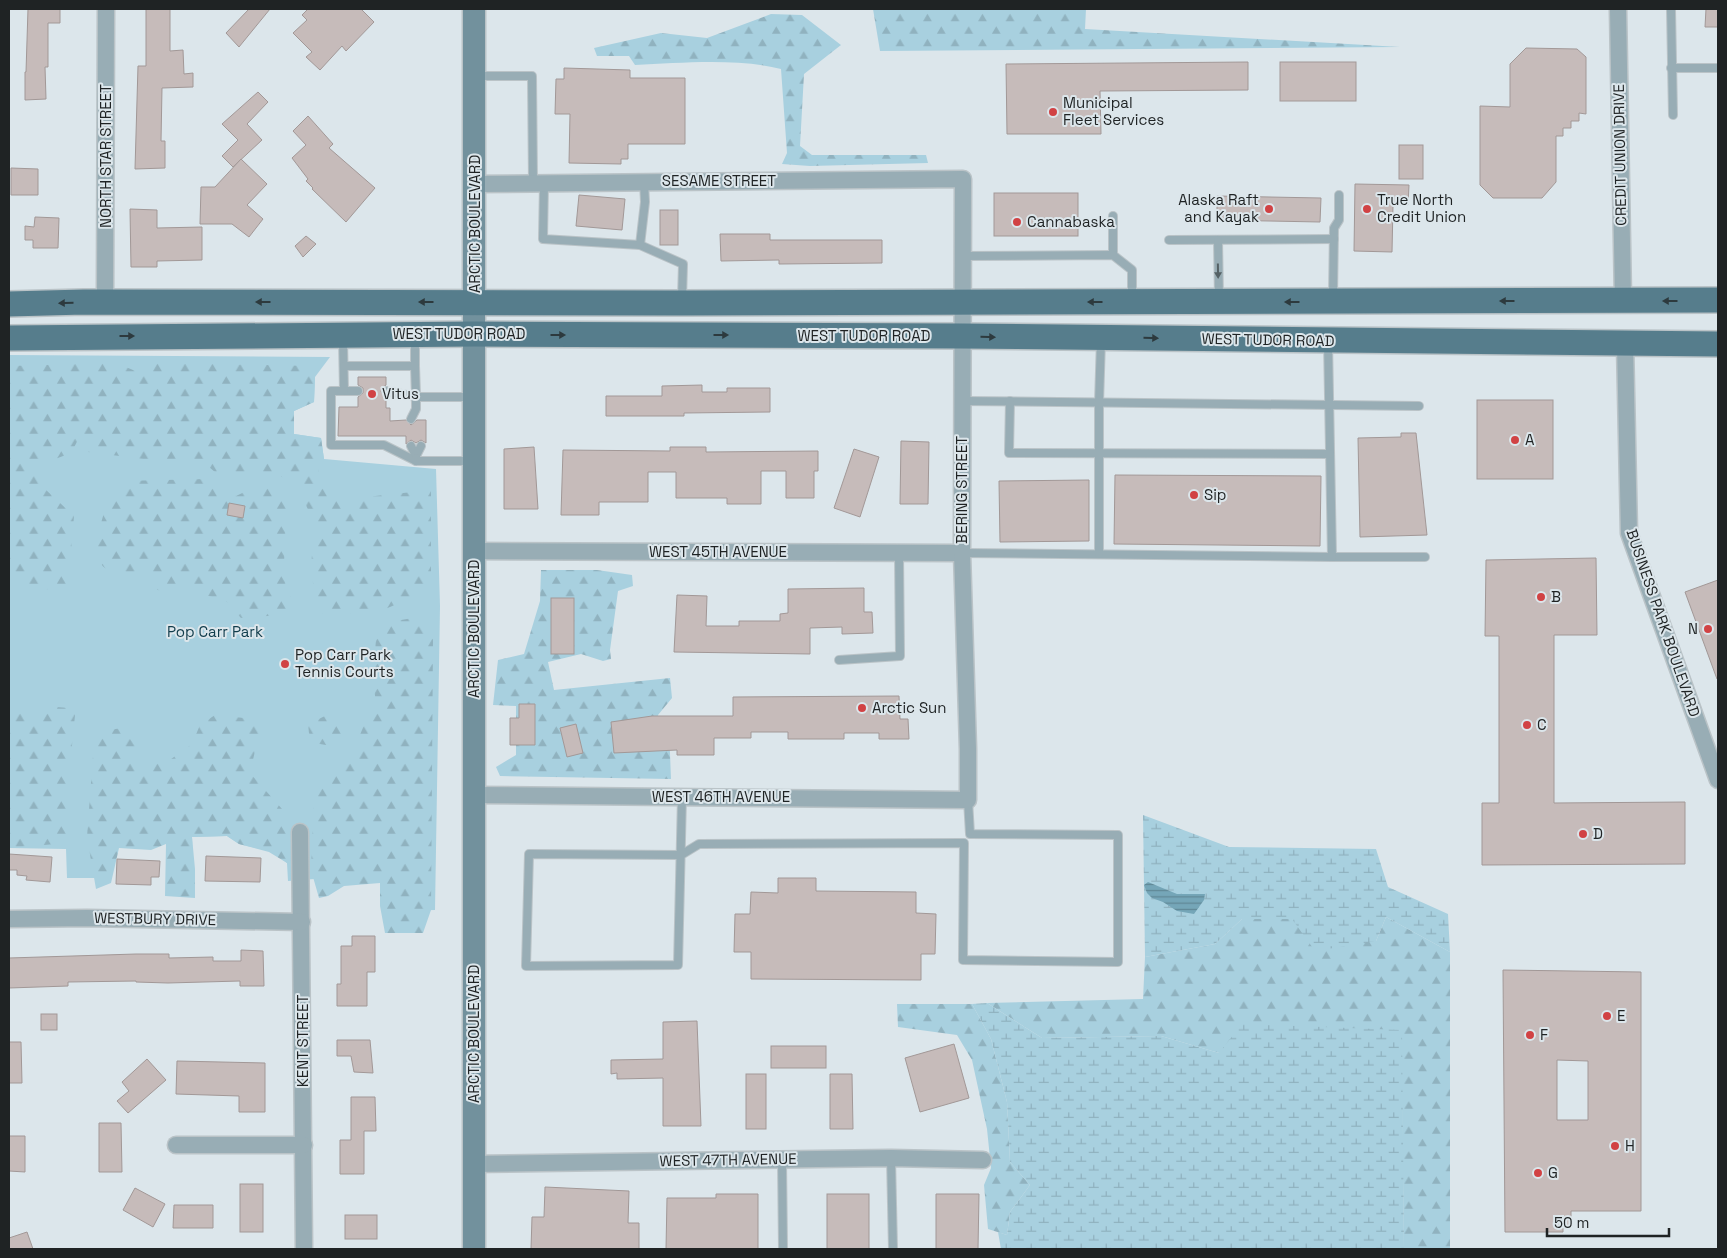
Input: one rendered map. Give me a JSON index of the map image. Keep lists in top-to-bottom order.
{
  "streets": {
    "main road": ["ARCTIC BOULEVARD", "WEST TUDOR ROAD"],
    "street": [
      "CREDIT UNION DRIVE",
      "NORTH STAR STREET",
      "SESAME STREET",
      "BERING STREET",
      "WEST 45TH AVENUE",
      "BUSINESS PARK BOULEVARD",
      "WEST 46TH AVENUE",
      "WESTBURY DRIVE",
      "KENT STREET",
      "WEST 47TH AVENUE"
    ]
  },
  "crossings": [
    ["CREDIT UNION DRIVE", "WEST TUDOR ROAD"],
    ["NORTH STAR STREET", "WEST TUDOR ROAD"],
    ["SESAME STREET", "ARCTIC BOULEVARD"],
    ["SESAME STREET", "BERING STREET"],
    ["ARCTIC BOULEVARD", "WEST TUDOR ROAD"],
    ["ARCTIC BOULEVARD", "WEST 45TH AVENUE"],
    ["ARCTIC BOULEVARD", "WEST 46TH AVENUE"],
    ["ARCTIC BOULEVARD", "WEST 47TH AVENUE"],
    ["WEST TUDOR ROAD", "BERING STREET"],
    ["WEST TUDOR ROAD", "BUSINESS PARK BOULEVARD"],
    ["BERING STREET", "WEST 45TH AVENUE"],
    ["BERING STREET", "WEST 46TH AVENUE"],
    ["WESTBURY DRIVE", "KENT STREET"]
  ],
  "parks": ["Pop Carr Park"],
  "places": [
    "Municipal Fleet Services",
    "Alaska Raft and Kayak",
    "True North Credit Union",
    "Cannabaska",
    "Vitus",
    "A",
    "Sip",
    "B",
    "N",
    "Pop Carr Park Tennis Courts",
    "Arctic Sun",
    "C",
    "D",
    "E",
    "F",
    "H",
    "G"
  ],
  "scale_bar": "50 m"
}
